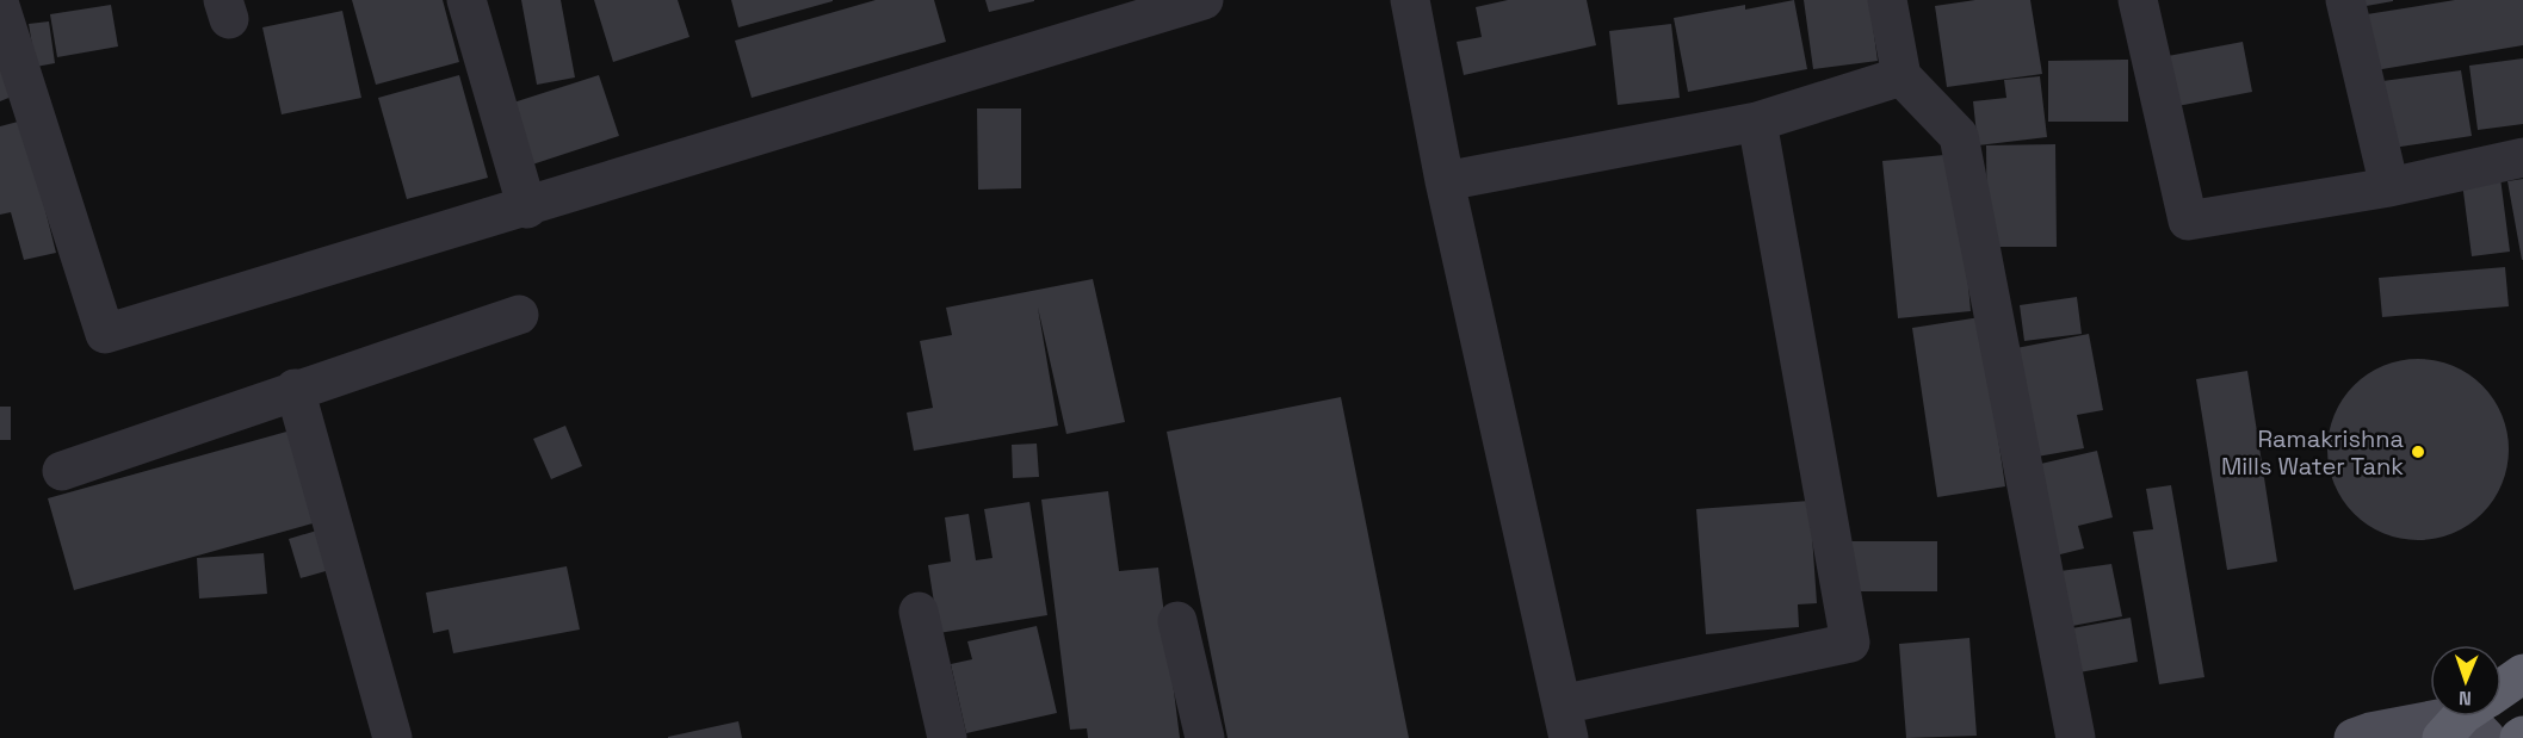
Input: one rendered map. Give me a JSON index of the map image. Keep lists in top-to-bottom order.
{
  "places": ["Ramakrishna Mills Water Tank"],
  "north": "bottom"
}
